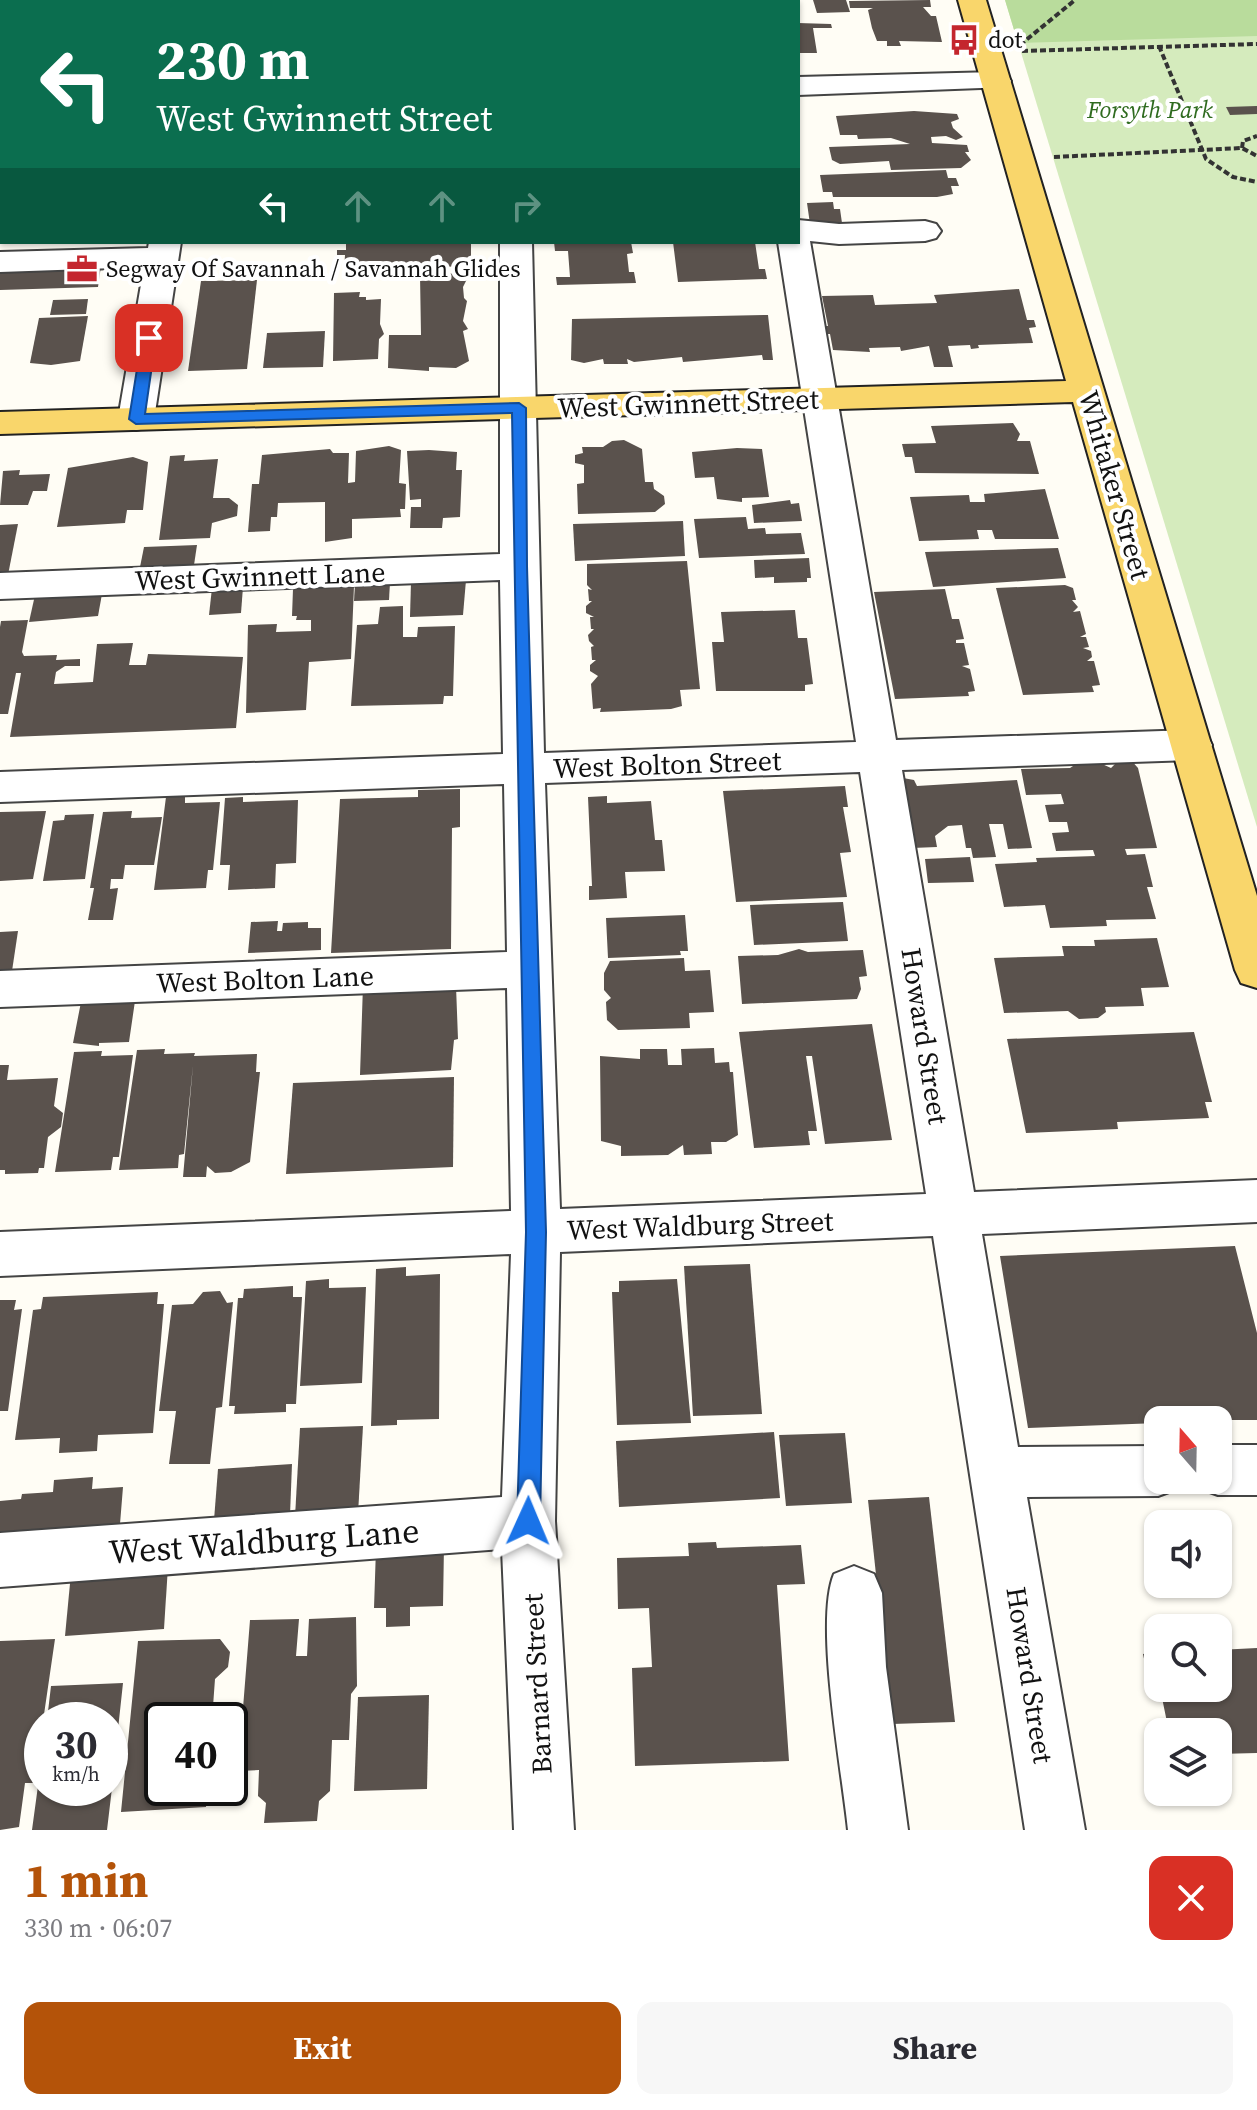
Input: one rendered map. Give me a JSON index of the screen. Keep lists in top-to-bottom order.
{
  "streets": {
    "main road": ["West Gwinnett Street", "Whitaker Street"],
    "street": [
      "West Gwinnett Lane",
      "West Bolton Street",
      "West Bolton Lane",
      "Howard Street",
      "West Waldburg Street",
      "West Waldburg Lane",
      "Barnard Street"
    ]
  },
  "crossings": [
    ["West Gwinnett Street", "Whitaker Street"],
    ["West Gwinnett Street", "Howard Street"],
    ["West Gwinnett Street", "Barnard Street"],
    ["Whitaker Street", "West Bolton Street"],
    ["West Gwinnett Lane", "Barnard Street"],
    ["West Bolton Street", "Howard Street"],
    ["West Bolton Street", "Barnard Street"],
    ["West Bolton Lane", "Barnard Street"],
    ["Howard Street", "West Waldburg Street"],
    ["West Waldburg Street", "Barnard Street"],
    ["West Waldburg Lane", "Barnard Street"]
  ],
  "parks": ["Forsyth Park"],
  "places": {
    "bus stop": ["dot"],
    "office": ["Segway Of Savannah / Savannah Glides"]
  },
  "north": "top",
  "page": {
    "turn": ["230 m", "West Gwinnett Street"],
    "speed": "30 km/h",
    "limit": "40",
    "heading": ["1 min", "330 m · 06:07"],
    "buttons": ["Exit", "Share"]
  }
}
